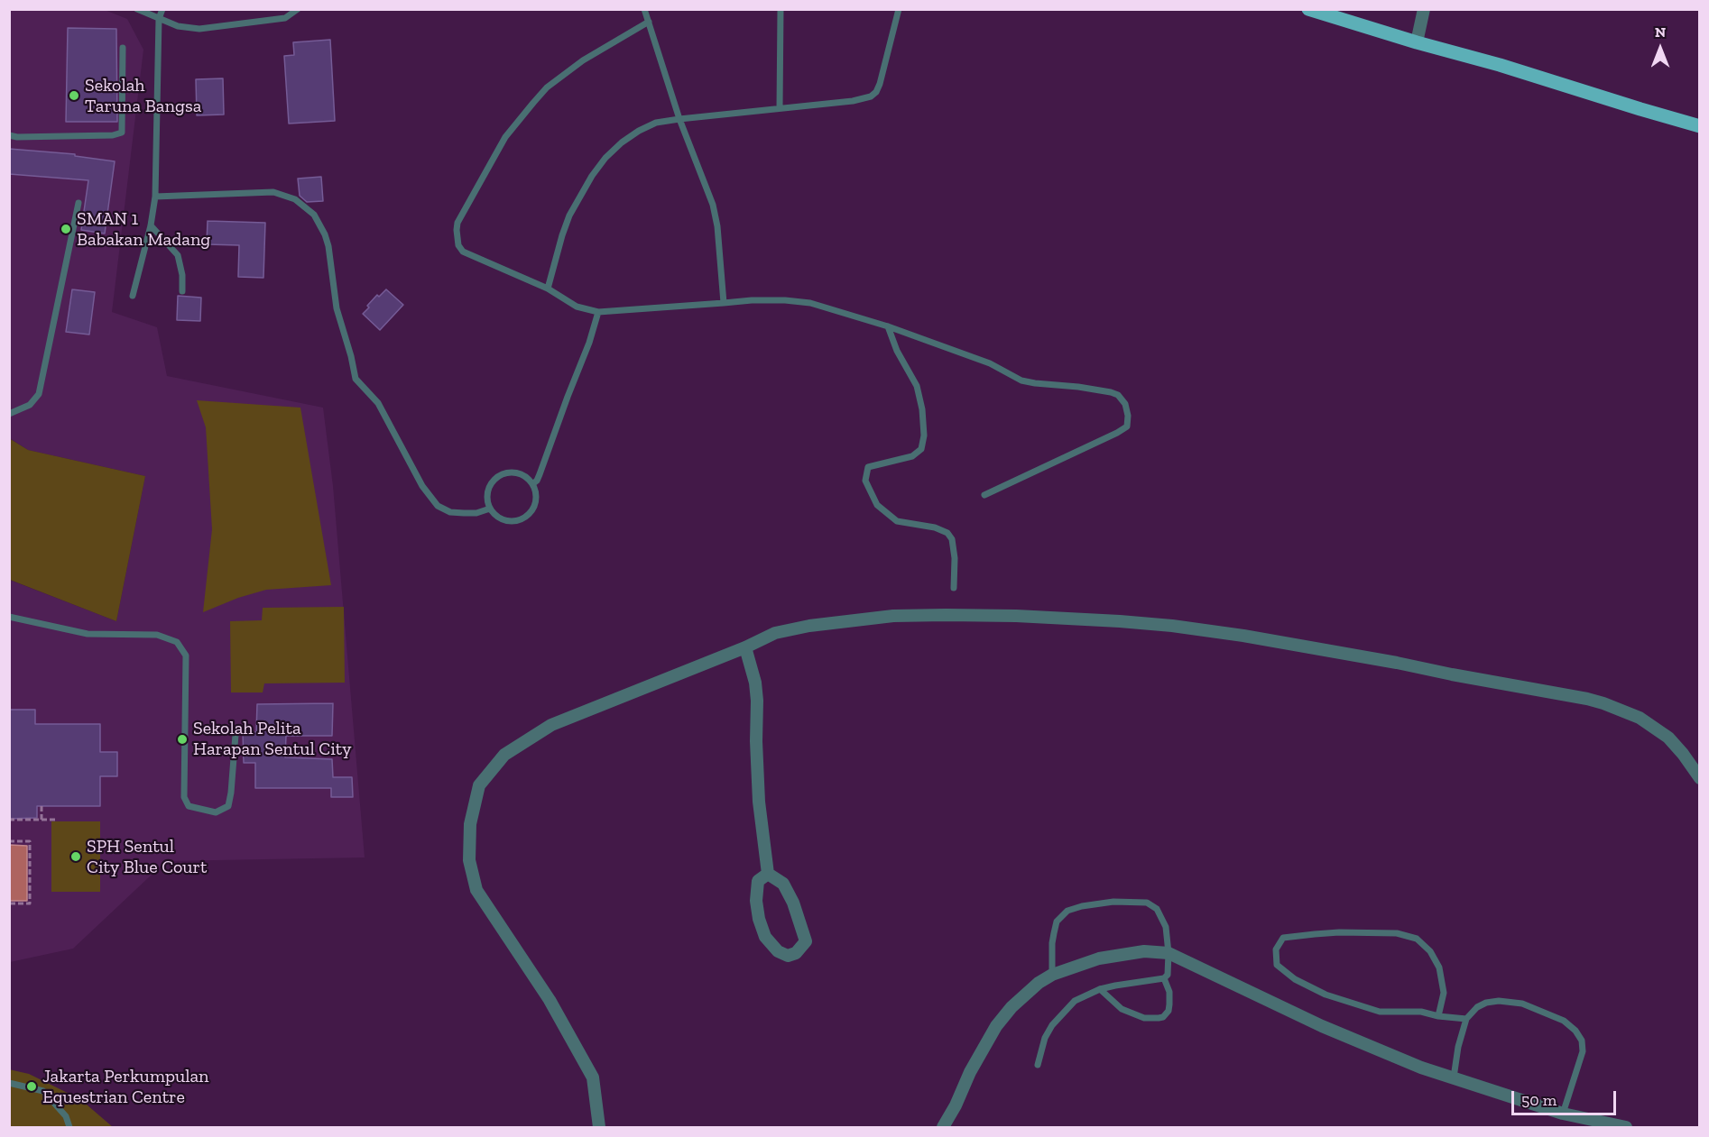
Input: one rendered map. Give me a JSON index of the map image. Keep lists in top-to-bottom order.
{
  "places": [
    "Sekolah Taruna Bangsa",
    "SMAN 1 Babakan Madang",
    "Sekolah Pelita Harapan Sentul City",
    "SPH Sentul City Blue Court",
    "Jakarta Perkumpulan Equestrian Centre"
  ],
  "scale_bar": "50 m",
  "north": "top"
}
